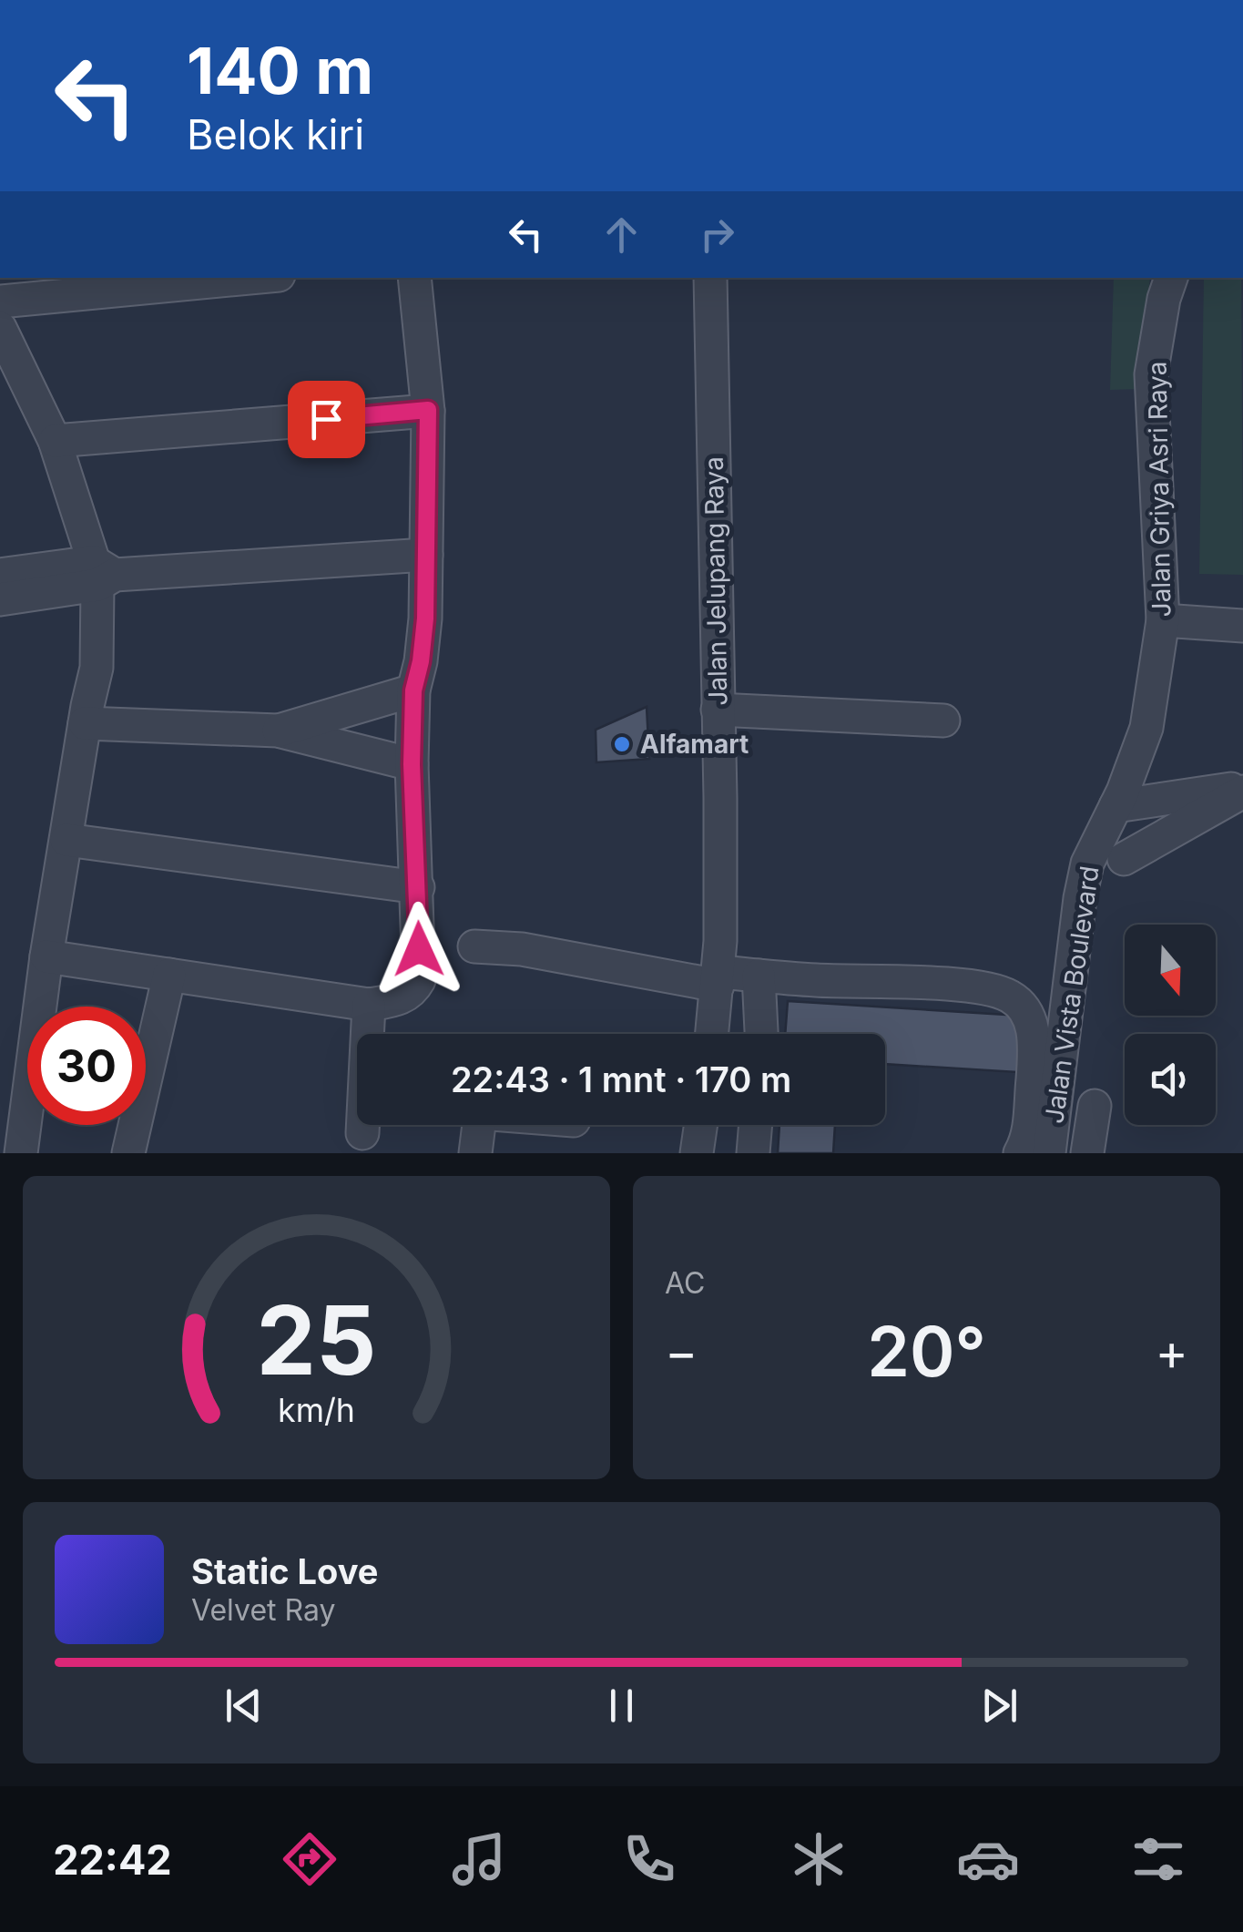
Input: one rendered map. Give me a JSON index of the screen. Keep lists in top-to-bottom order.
{
  "streets": {
    "street": ["Jalan Griya Asri Raya", "Jalan Jelupang Raya", "Jalan Vista Boulevard"]
  },
  "crossings": [
    ["Jalan Griya Asri Raya", "Jalan Vista Boulevard"]
  ],
  "places": ["Alfamart"],
  "north": "bottom",
  "page": {
    "turn": ["140 m", "Belok kiri"],
    "limit": "30",
    "trip": "22:43 · 1 mnt · 170 m",
    "tile": "AC",
    "heat": ["−", "20°", "+"],
    "song": ["Static Love", "Velvet Ray"],
    "tabs": "22:42",
    "gauge": ["25", "km/h"]
  }
}
